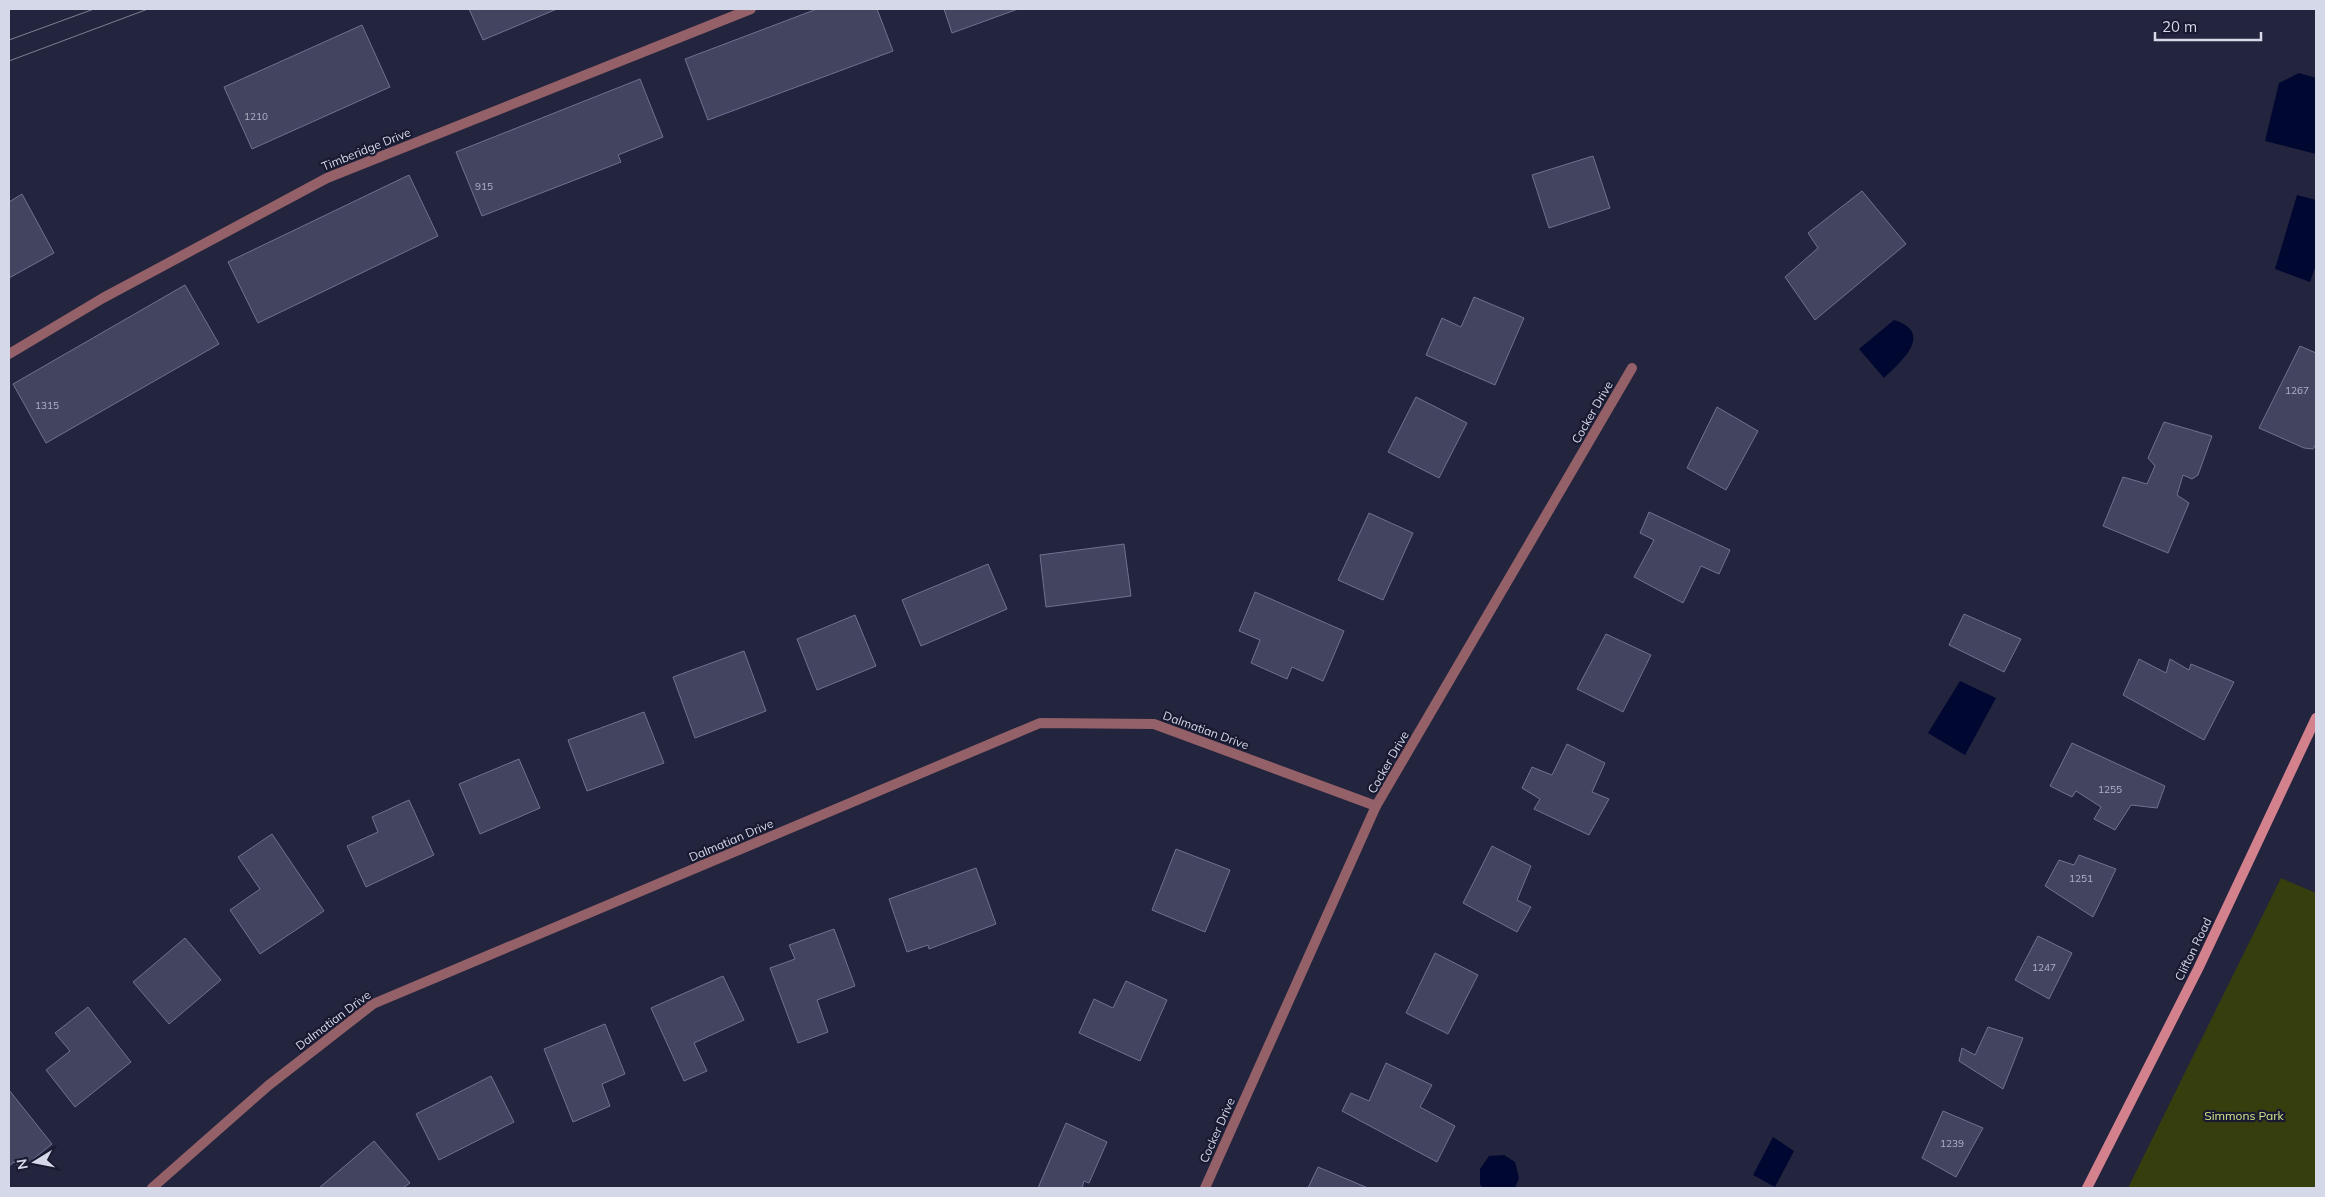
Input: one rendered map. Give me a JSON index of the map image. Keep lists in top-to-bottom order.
{
  "streets": {
    "main road": ["Clifton Road"],
    "street": ["Timberidge Drive", "Cocker Drive", "Dalmatian Drive"]
  },
  "crossings": [
    ["Cocker Drive", "Dalmatian Drive"]
  ],
  "parks": ["Simmons Park"],
  "house_numbers": [
    "1210",
    "915",
    "1267",
    "1315",
    "1255",
    "1251",
    "1247",
    "1239"
  ],
  "scale_bar": "20 m",
  "north": "left"
}
